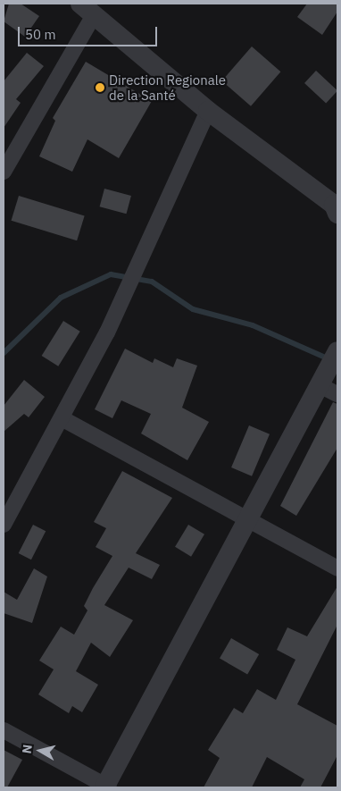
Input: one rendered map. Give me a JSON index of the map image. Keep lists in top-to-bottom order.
{
  "places": ["Direction Regionale de la Santé"],
  "scale_bar": "50 m",
  "north": "left"
}
